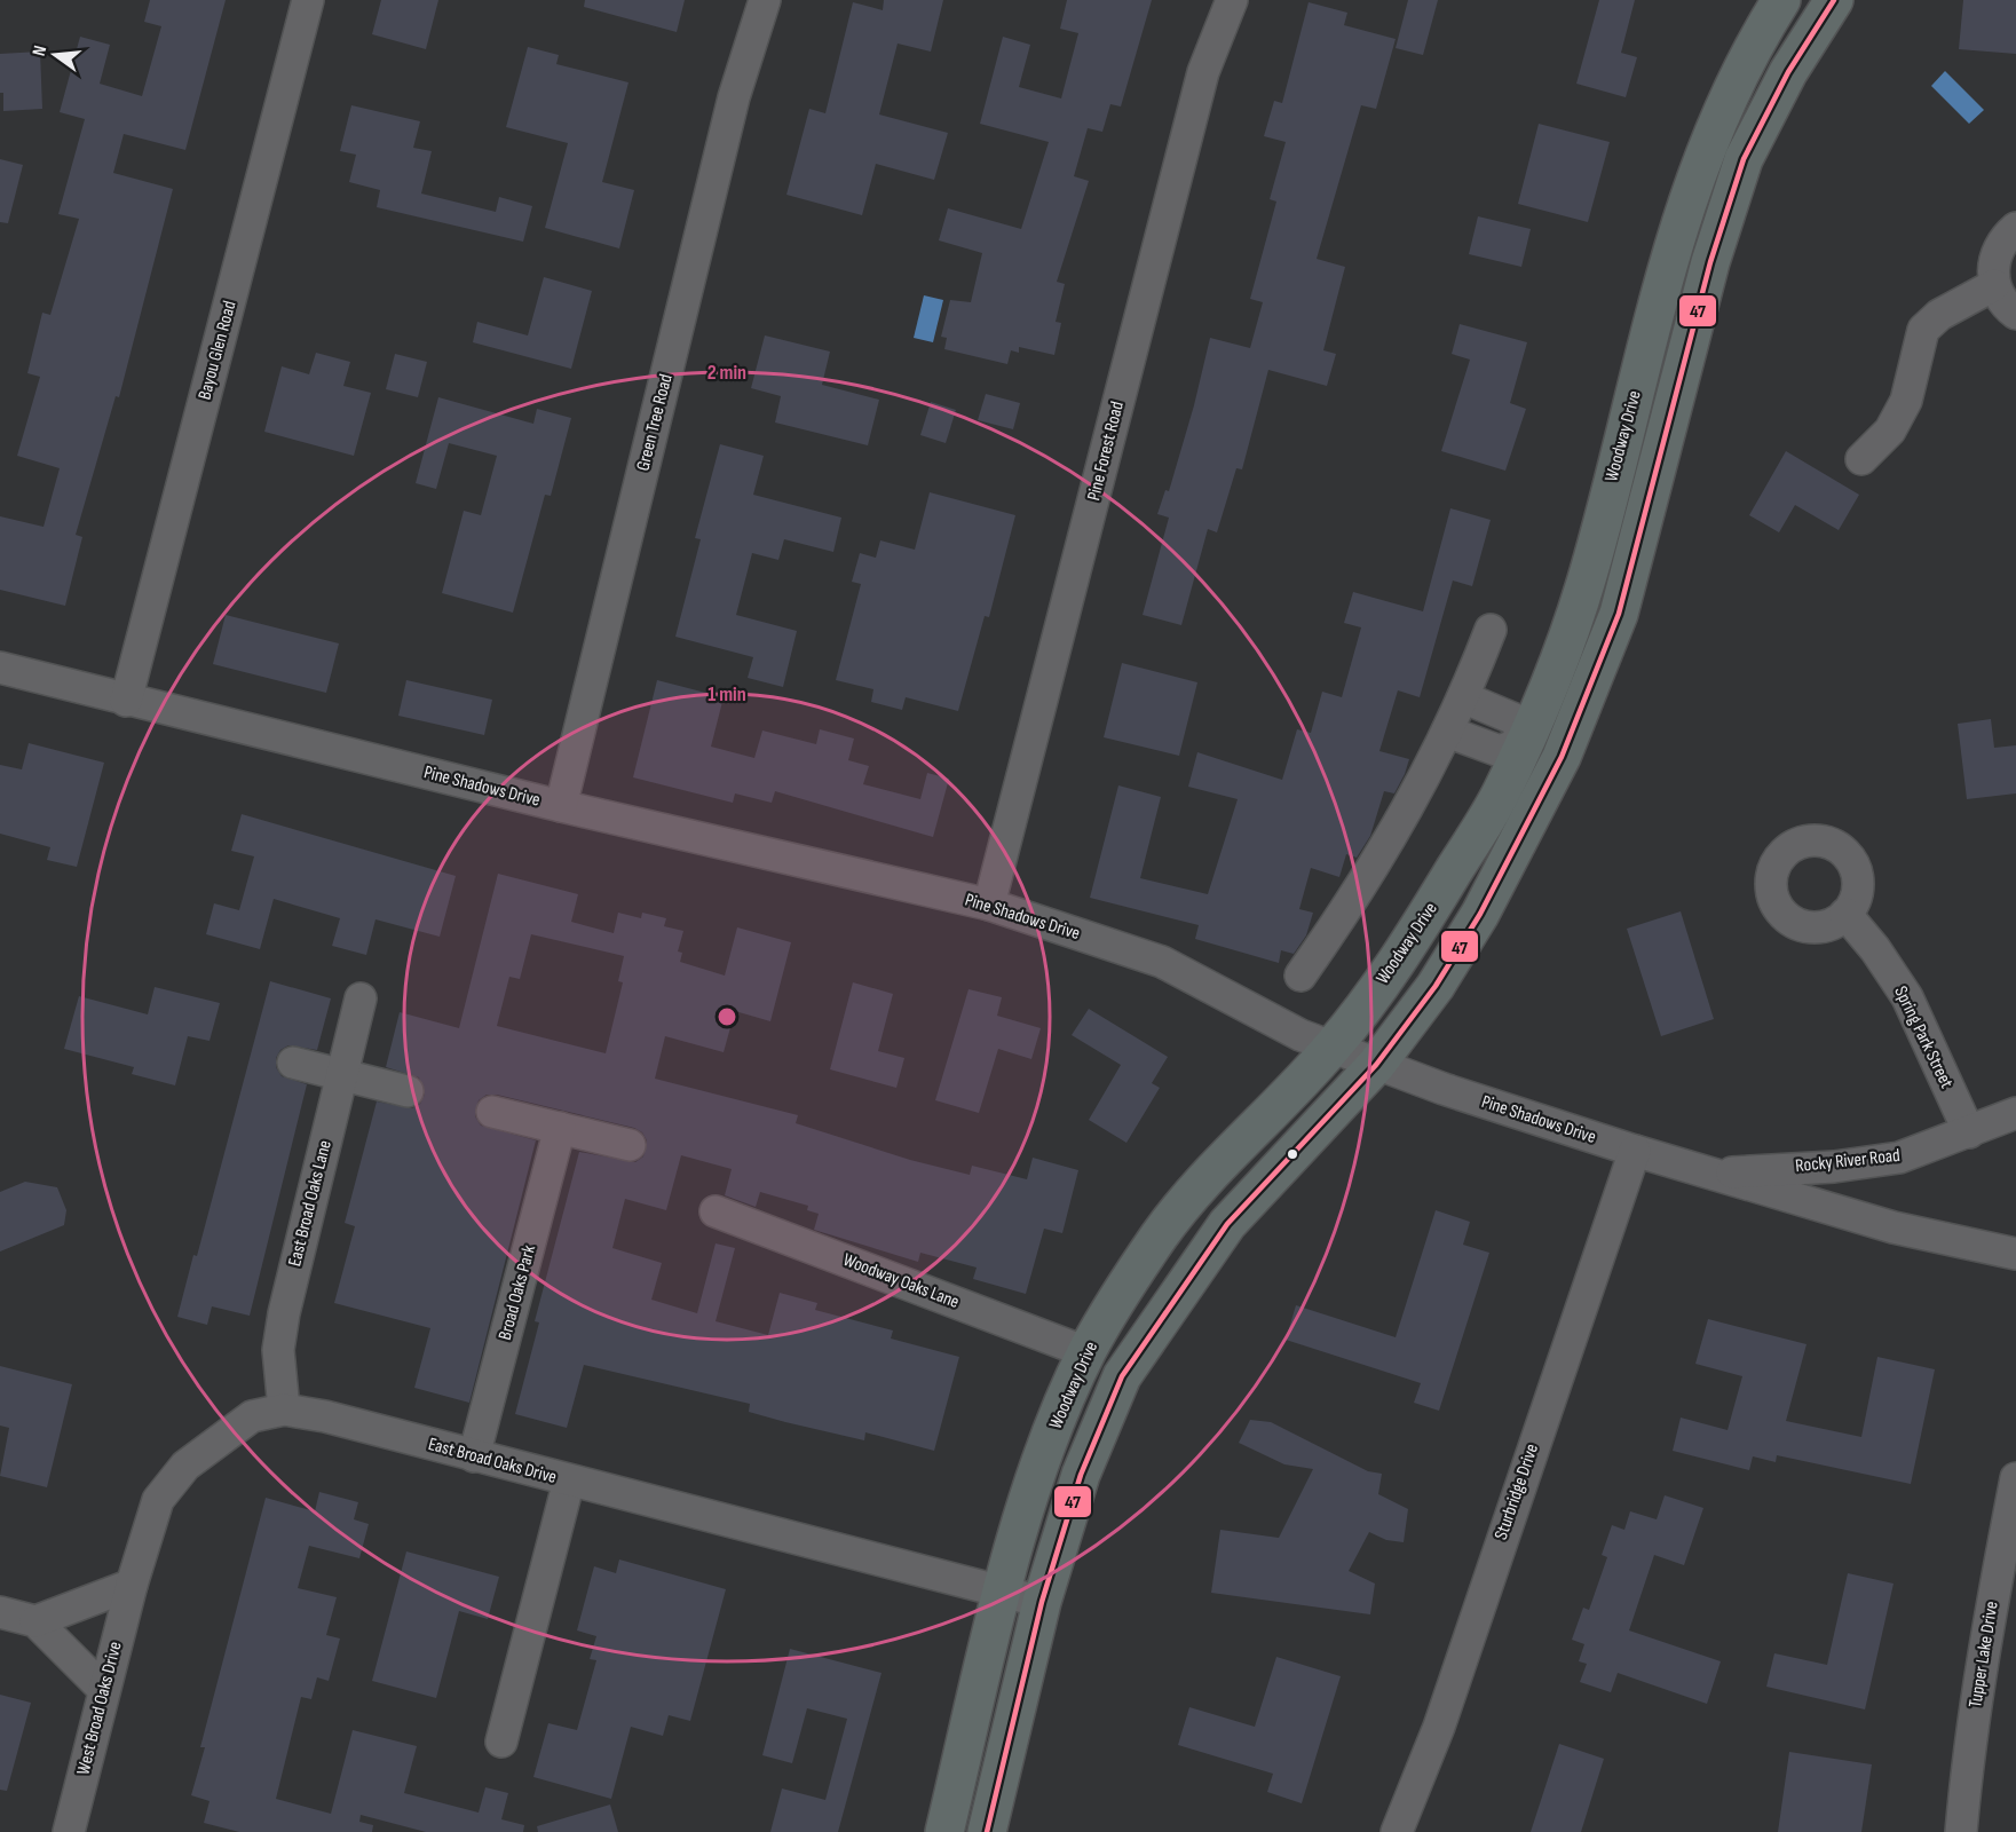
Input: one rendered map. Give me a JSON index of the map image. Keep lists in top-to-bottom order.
{
  "streets": {
    "main road": ["Woodway Drive"],
    "street": [
      "Bayou Glen Road",
      "Green Tree Road",
      "Pine Forest Road",
      "Pine Shadows Drive",
      "Spring Park Street",
      "Rocky River Road",
      "East Broad Oaks Lane",
      "Woodway Oaks Lane",
      "Broad Oaks Park",
      "East Broad Oaks Drive",
      "Sturbridge Drive",
      "Tupper Lake Drive",
      "West Broad Oaks Drive"
    ]
  },
  "crossings": [
    ["Bayou Glen Road", "Pine Shadows Drive"],
    ["Green Tree Road", "Pine Shadows Drive"],
    ["Woodway Drive", "Pine Shadows Drive"],
    ["Woodway Drive", "Woodway Oaks Lane"],
    ["Woodway Drive", "East Broad Oaks Drive"],
    ["Pine Forest Road", "Pine Shadows Drive"],
    ["Pine Shadows Drive", "Rocky River Road"],
    ["Pine Shadows Drive", "Sturbridge Drive"],
    ["Spring Park Street", "Rocky River Road"],
    ["East Broad Oaks Lane", "East Broad Oaks Drive"],
    ["Broad Oaks Park", "East Broad Oaks Drive"],
    ["East Broad Oaks Drive", "West Broad Oaks Drive"]
  ],
  "lines": ["transit line 47"],
  "north": "left",
  "rings": ["2 min", "1 min"]
}
